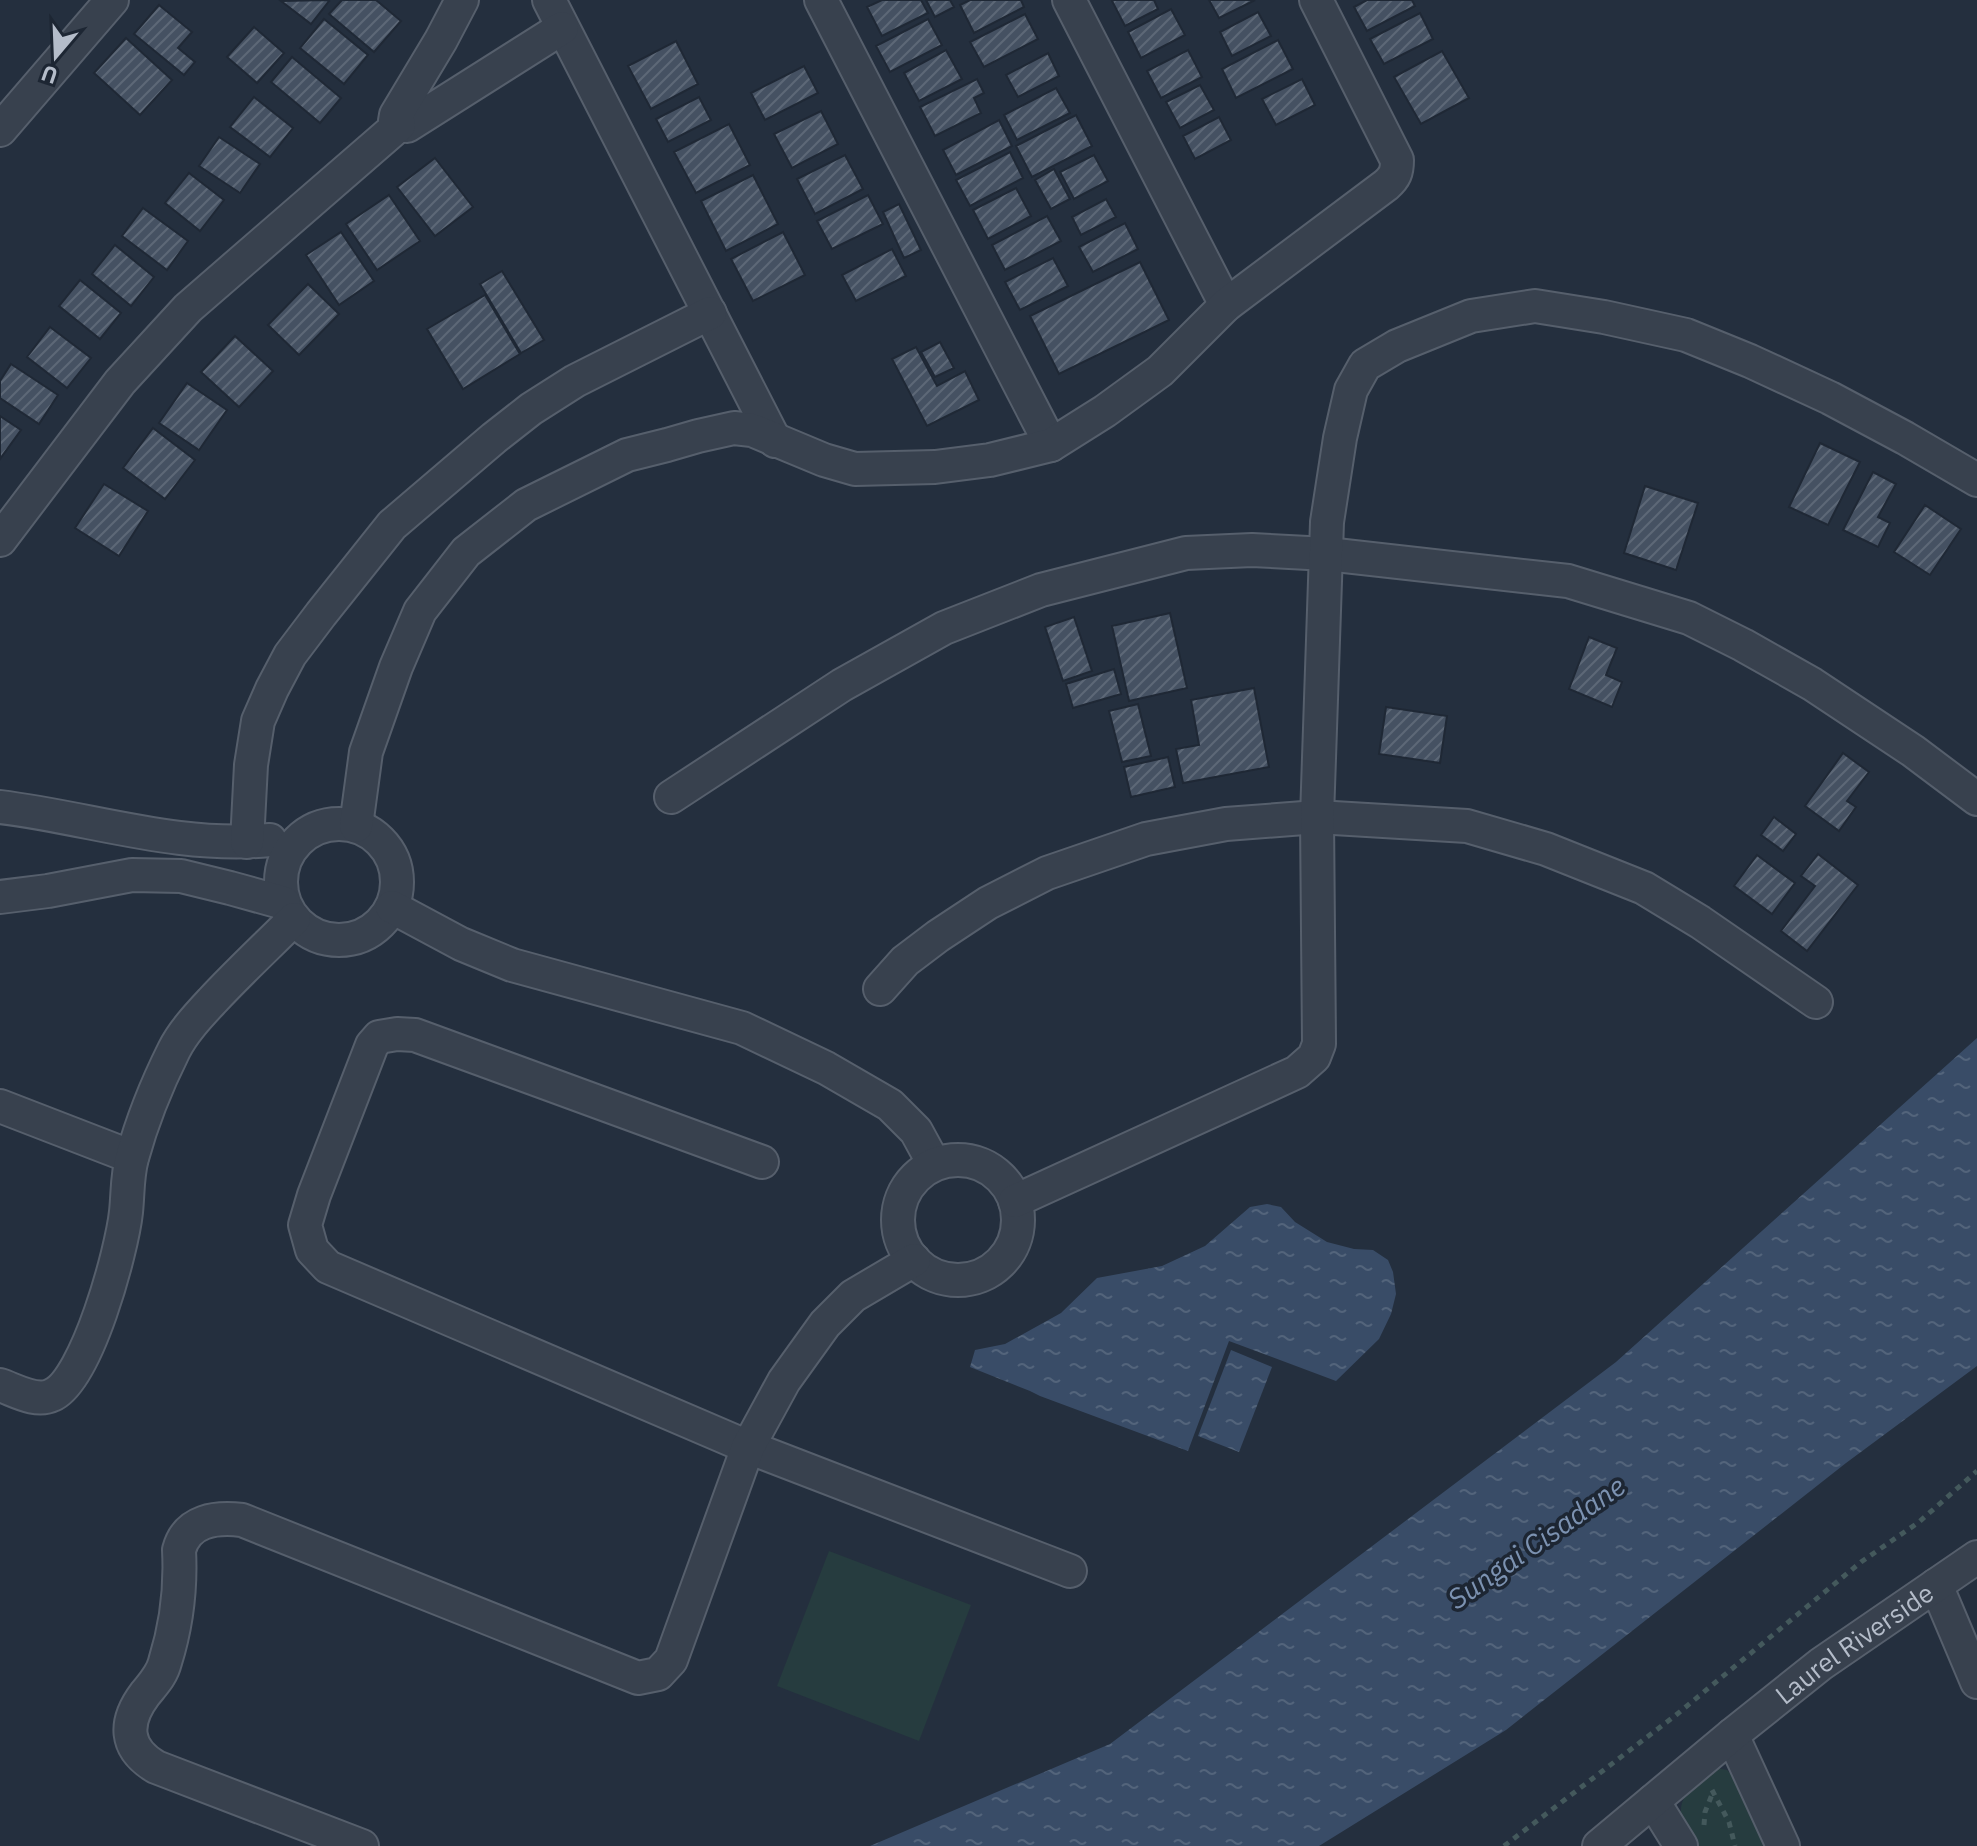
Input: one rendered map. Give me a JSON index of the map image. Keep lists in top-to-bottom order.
{
  "streets": {
    "street": ["Laurel Riverside"]
  },
  "water": ["Sungai Cisadane"],
  "north": "bottom"
}
